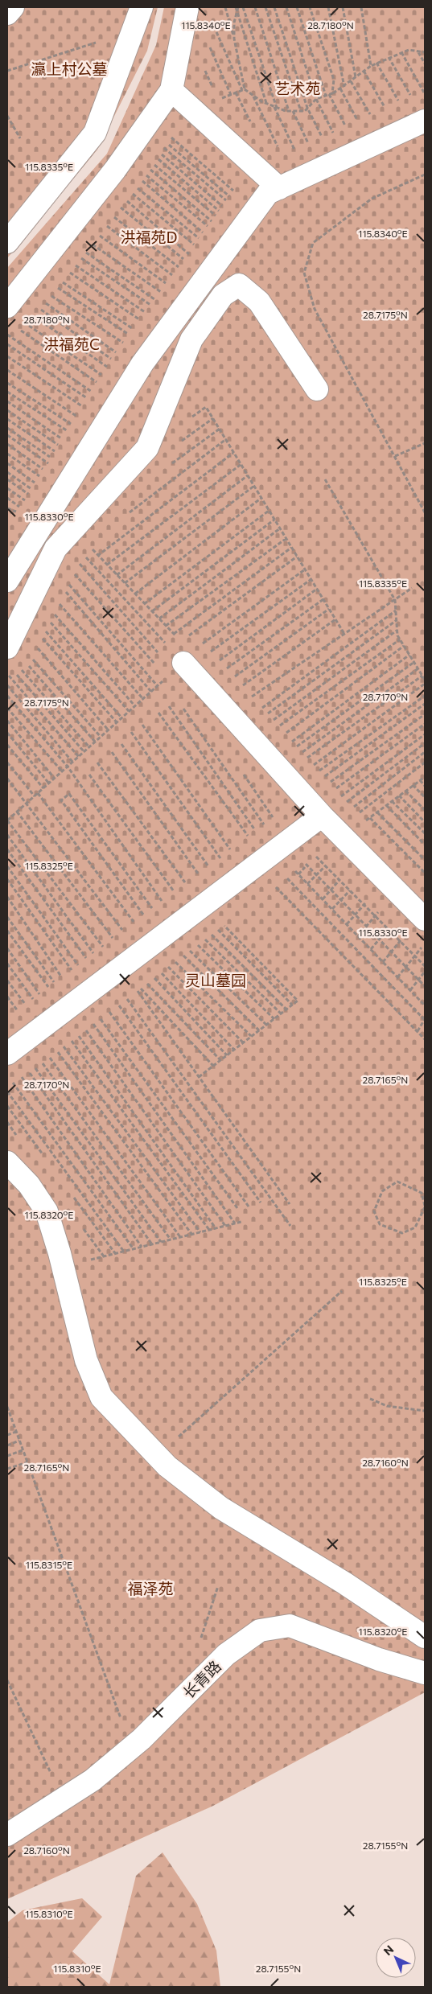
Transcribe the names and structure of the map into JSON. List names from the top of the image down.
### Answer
{
  "streets": {
    "street": ["长青路"]
  },
  "parks": [
    "瀛上村公墓",
    "艺术苑",
    "洪福苑D",
    "洪福苑C",
    "灵山墓园",
    "福泽苑"
  ],
  "north": "top left",
  "coordinates": [
    "28.7180°N",
    "115.8340°E",
    "115.8335°E",
    "28.7175°N",
    "115.8330°E",
    "28.7170°N",
    "115.8325°E",
    "28.7165°N",
    "115.8320°E",
    "28.7160°N",
    "115.8315°E",
    "28.7155°N",
    "115.8310°E"
  ]
}
